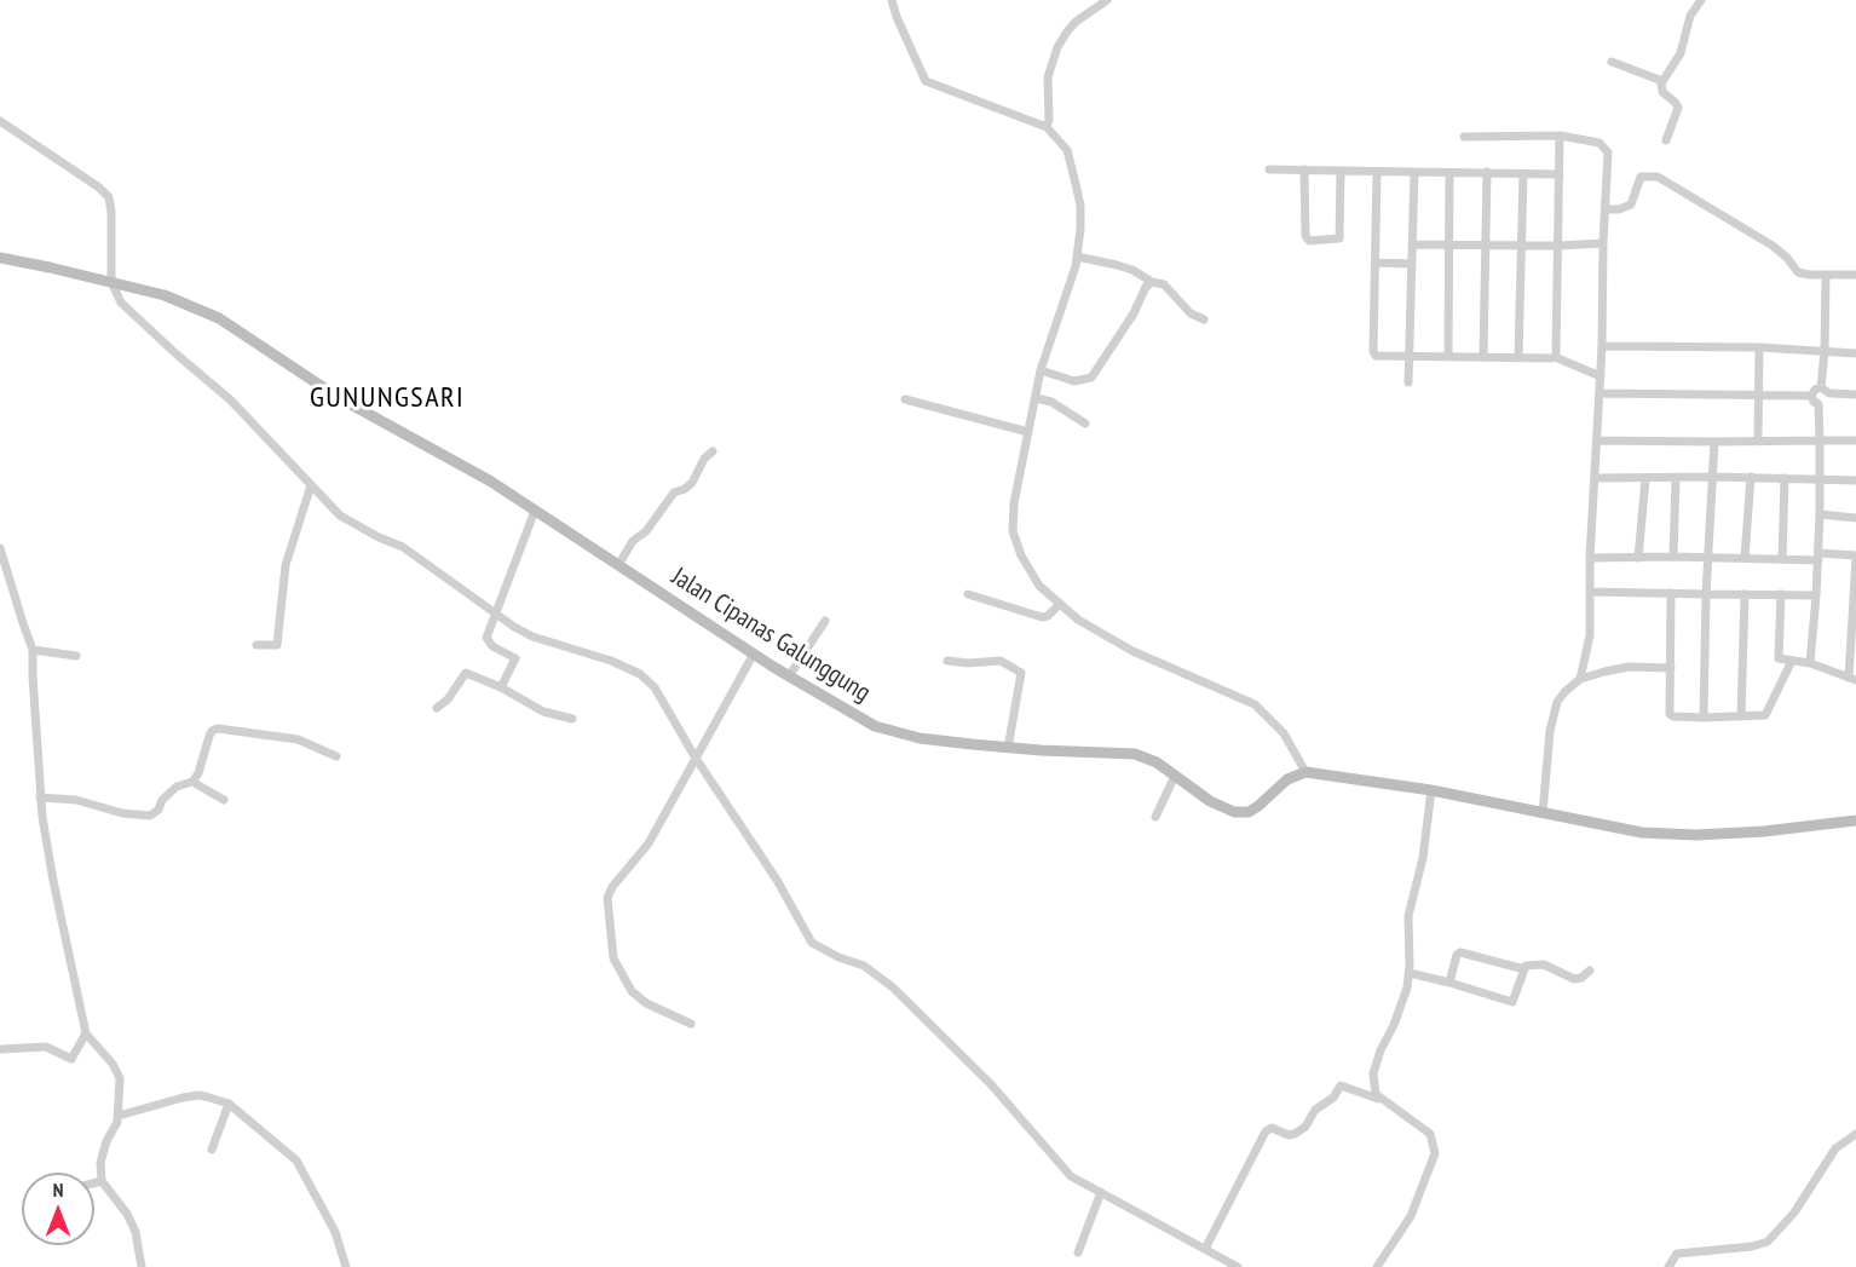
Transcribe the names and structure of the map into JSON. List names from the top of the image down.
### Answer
{
  "streets": {
    "street": ["Jalan Cipanas Galunggung"]
  },
  "districts": ["GUNUNGSARI"],
  "north": "top"
}
